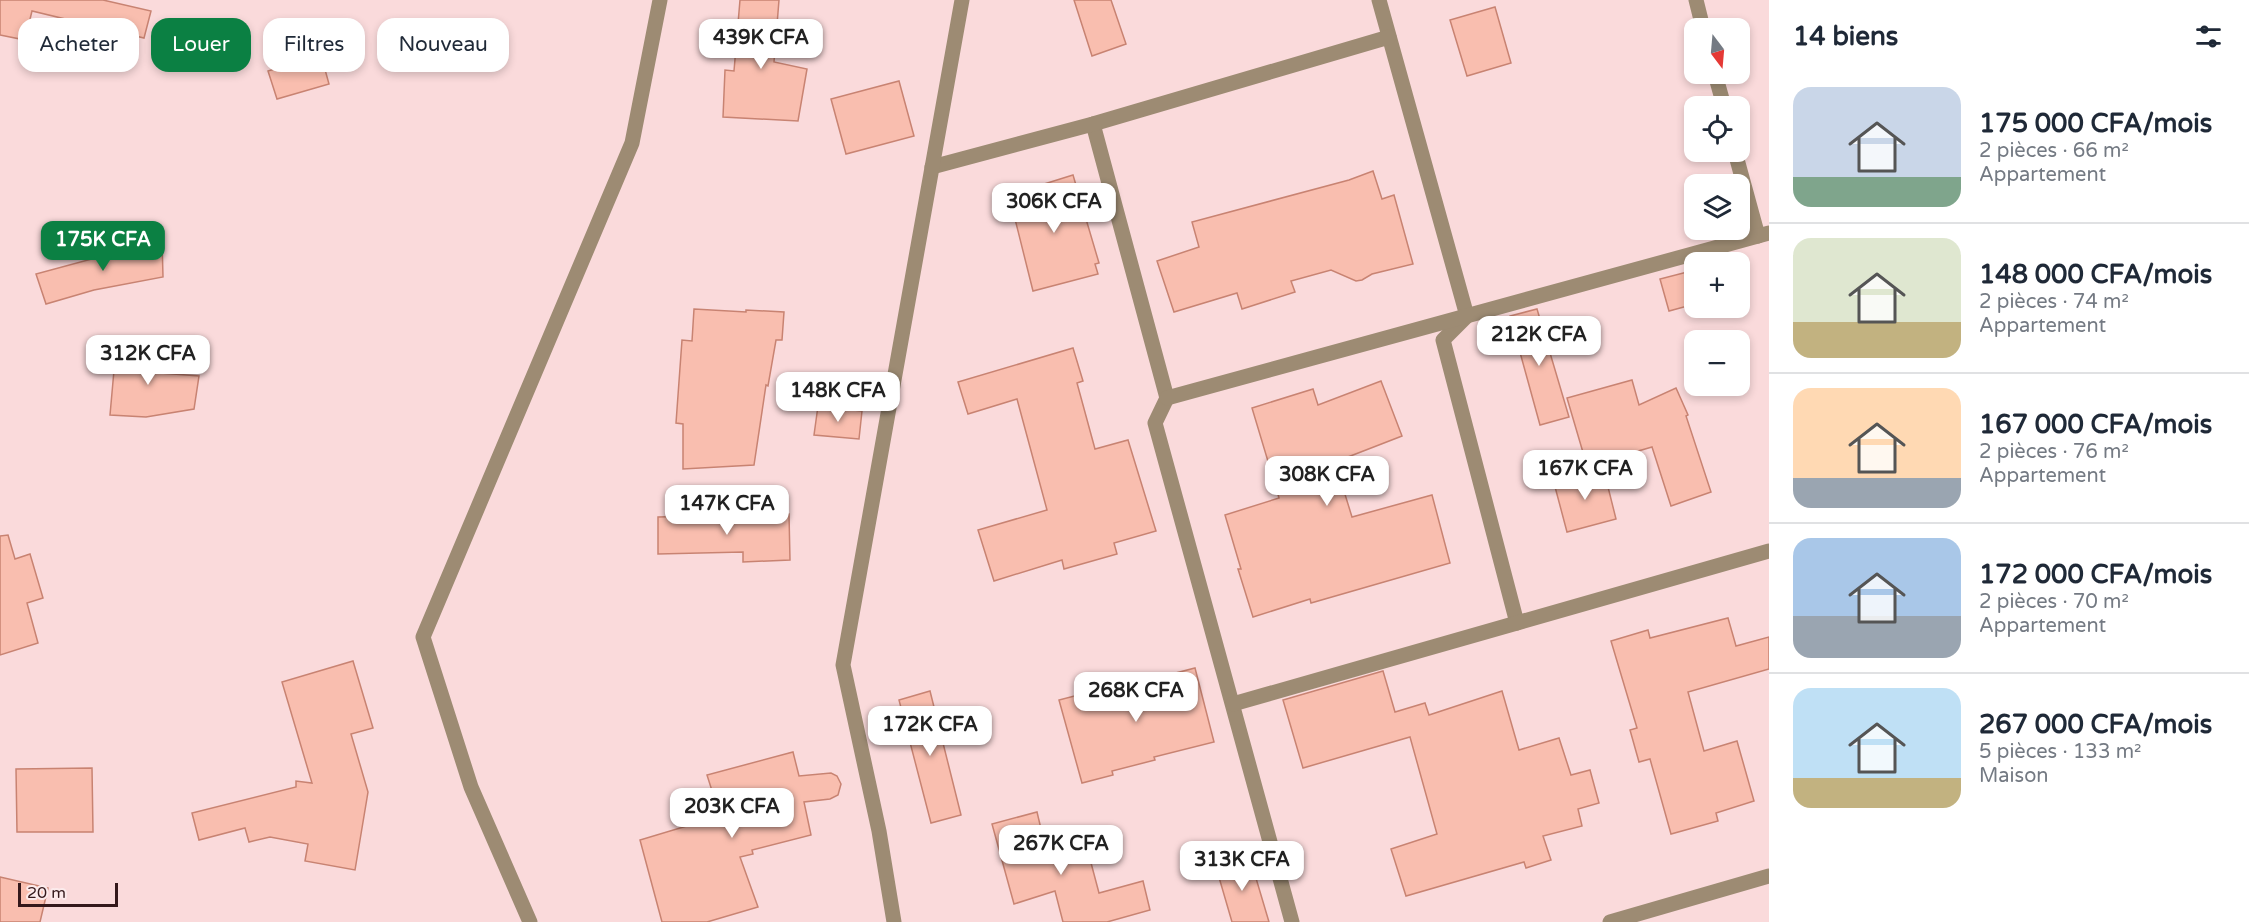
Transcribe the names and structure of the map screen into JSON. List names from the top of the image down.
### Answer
{
  "scale_bar": "20 m",
  "north": "bottom",
  "page": {
    "heading": "14 biens",
    "map_buttons": ["+", "−"],
    "chip": [
      "Acheter",
      "Louer",
      "Filtres",
      "Nouveau"
    ],
    "price": [
      "439K CFA",
      "306K CFA",
      "175K CFA",
      "212K CFA",
      "312K CFA",
      "148K CFA",
      "167K CFA",
      "308K CFA",
      "147K CFA",
      "268K CFA",
      "172K CFA",
      "203K CFA",
      "267K CFA",
      "313K CFA"
    ],
    "list": [
      {
        "name": "175 000 CFA/mois",
        "note": "2 pièces · 66 m² · Appartement"
      },
      {
        "name": "148 000 CFA/mois",
        "note": "2 pièces · 74 m² · Appartement"
      },
      {
        "name": "167 000 CFA/mois",
        "note": "2 pièces · 76 m² · Appartement"
      },
      {
        "name": "172 000 CFA/mois",
        "note": "2 pièces · 70 m² · Appartement"
      },
      {
        "name": "267 000 CFA/mois",
        "note": "5 pièces · 133 m² · Maison"
      }
    ],
    "scale": "20 m"
  }
}
